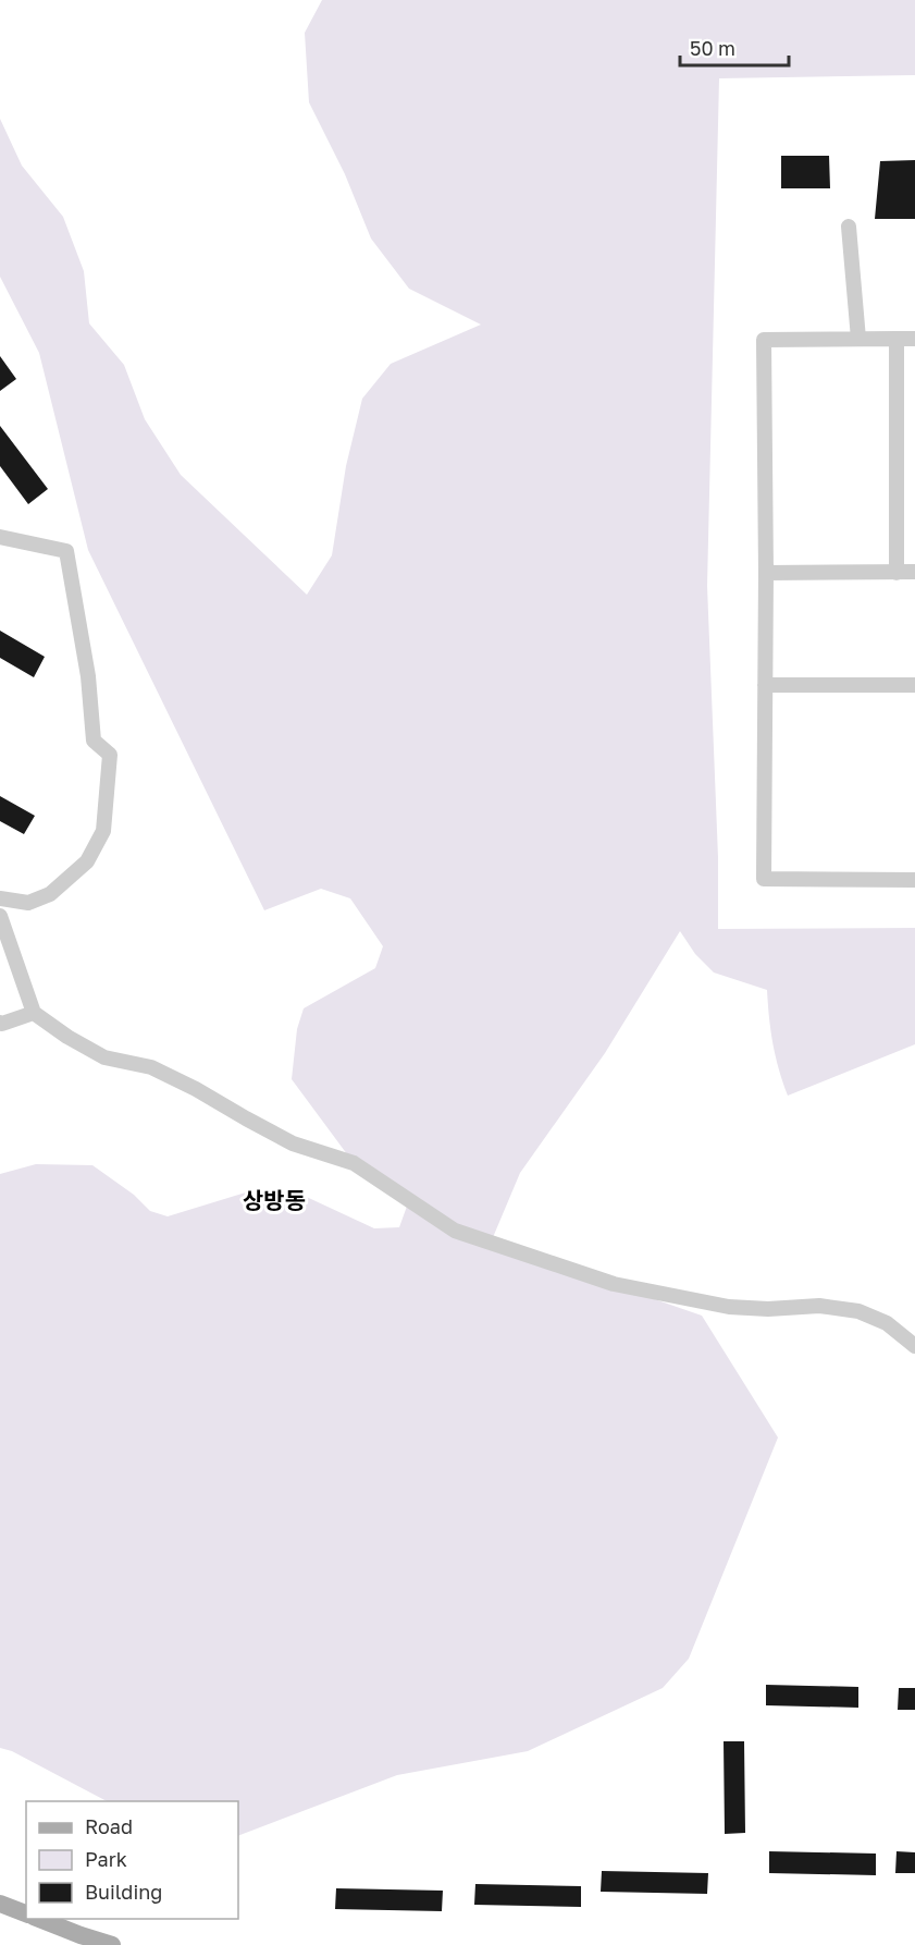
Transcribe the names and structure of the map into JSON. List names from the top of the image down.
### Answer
{
  "districts": ["상방동"],
  "legend": ["Road", "Park", "Building"],
  "scale_bar": "50 m"
}
